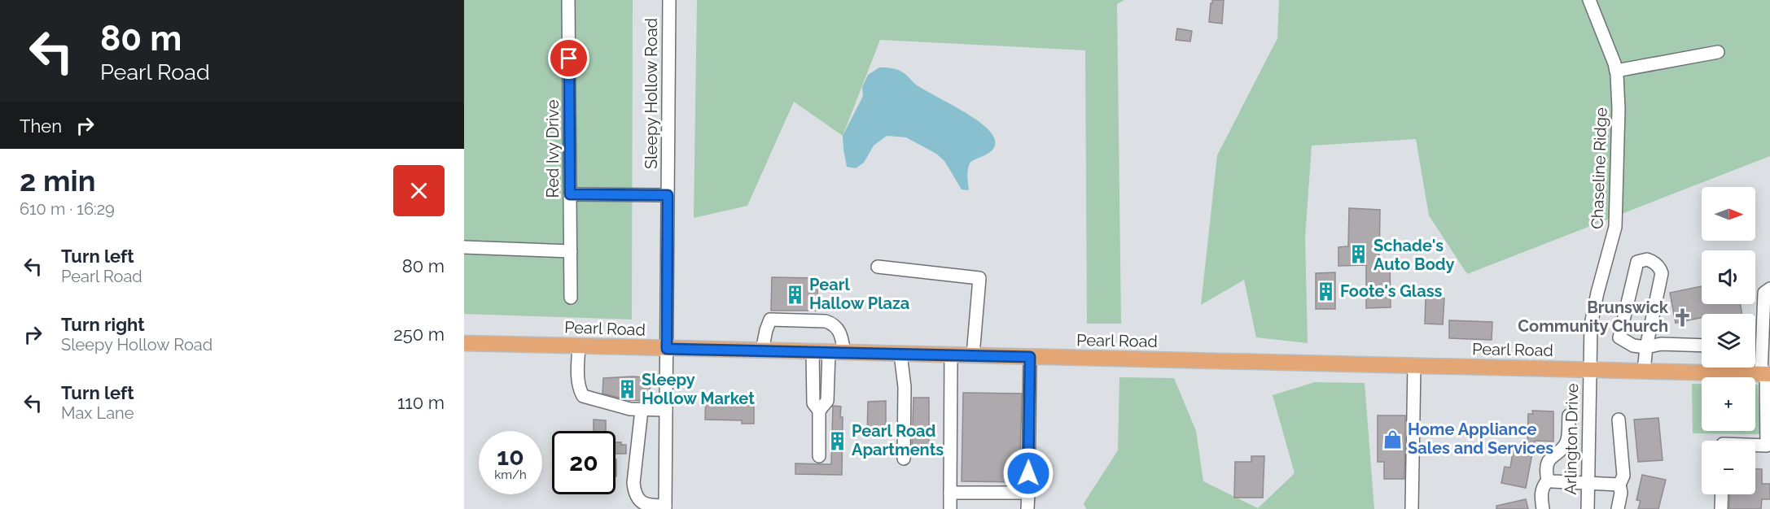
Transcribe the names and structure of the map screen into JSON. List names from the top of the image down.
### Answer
{
  "streets": {
    "main road": ["Pearl Road"],
    "street": [
      "Sleepy Hollow Road",
      "Red Ivy Drive",
      "Chaseline Ridge",
      "Arlington Drive"
    ]
  },
  "crossings": [
    ["Sleepy Hollow Road", "Pearl Road"],
    ["Chaseline Ridge", "Pearl Road"],
    ["Chaseline Ridge", "Arlington Drive"],
    ["Pearl Road", "Arlington Drive"]
  ],
  "places": {
    "building": [
      "Schade's Auto Body",
      "Foote's Glass",
      "Pearl Hallow Plaza",
      "Sleepy Hollow Market",
      "Pearl Road Apartments"
    ],
    "church": ["Brunswick Community Church"],
    "shop": ["Home Appliance Sales and Services"]
  },
  "north": "right",
  "page": {
    "turn": ["80 m", "Pearl Road"],
    "then": "Then",
    "heading": ["2 min", "610 m · 16:29"],
    "map_buttons": ["+", "−"],
    "list": [
      {
        "name": "Turn left",
        "note": "Pearl Road",
        "value": "80 m"
      },
      {
        "name": "Turn right",
        "note": "Sleepy Hollow Road",
        "value": "250 m"
      },
      {
        "name": "Turn left",
        "note": "Max Lane",
        "value": "110 m"
      }
    ],
    "speed": "10 km/h",
    "limit": "20"
  }
}
